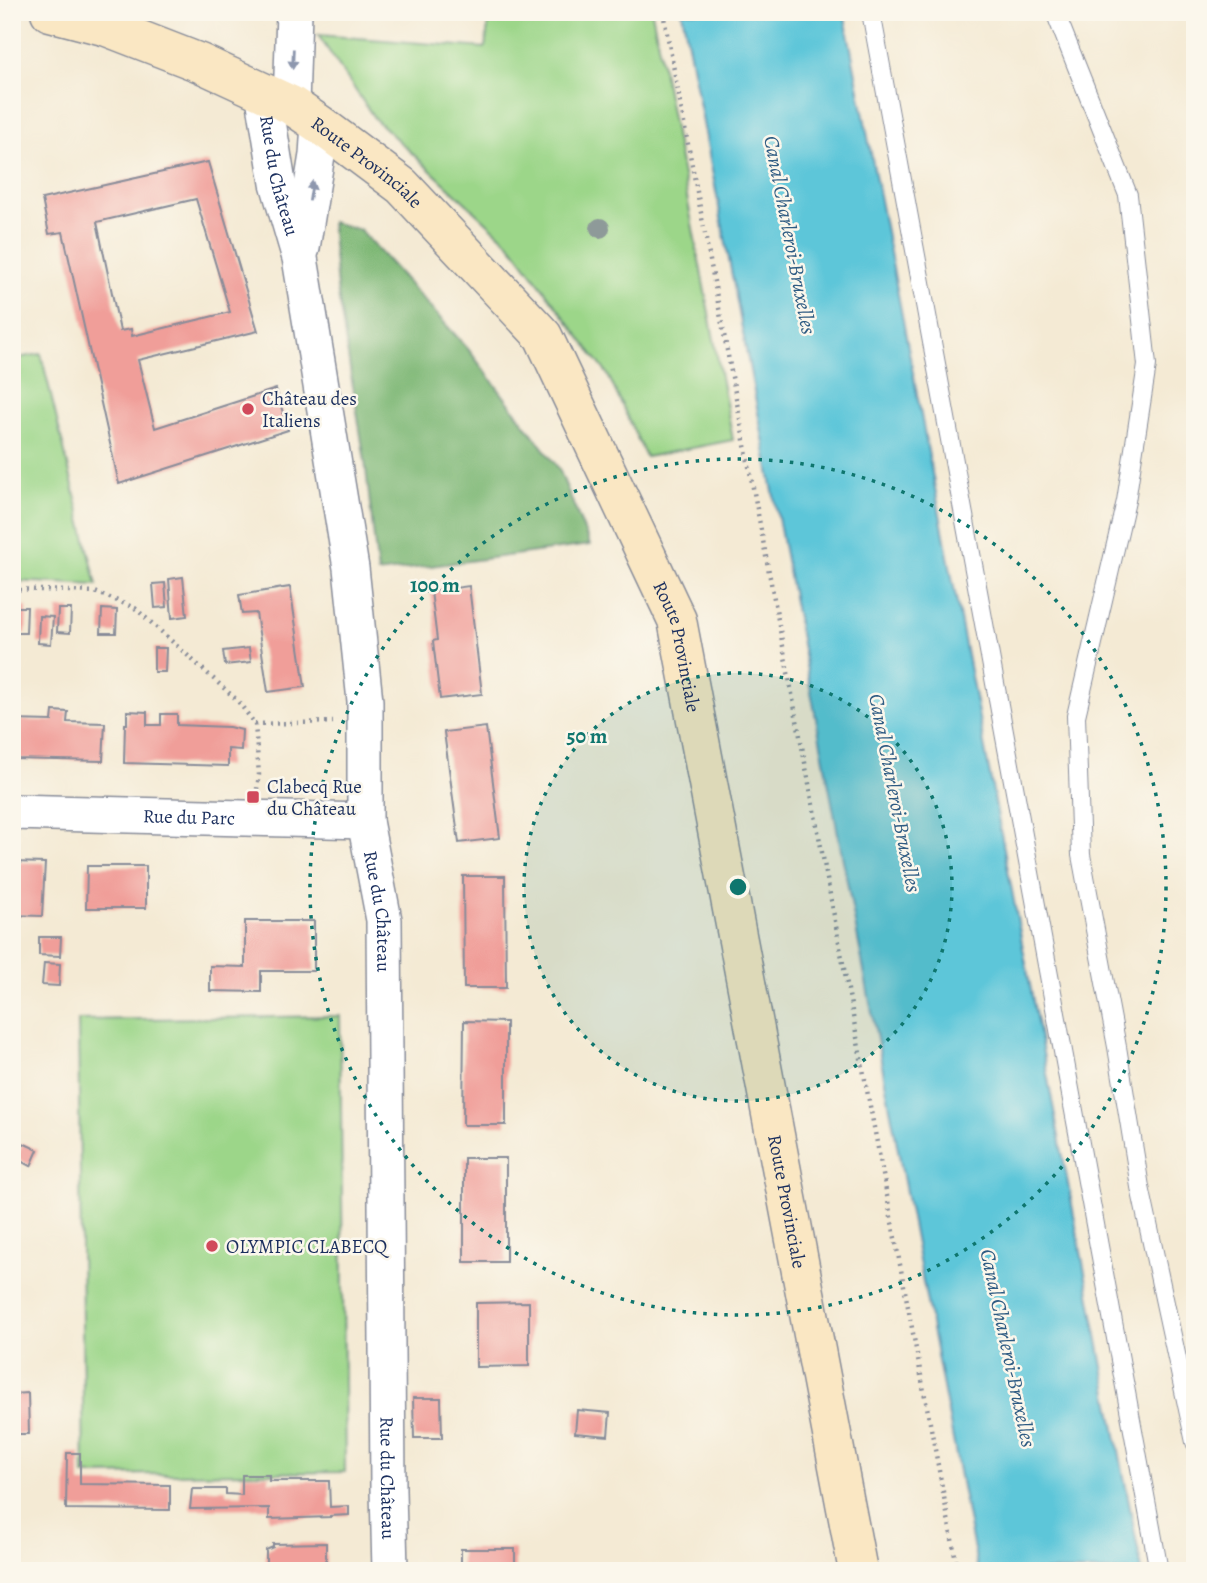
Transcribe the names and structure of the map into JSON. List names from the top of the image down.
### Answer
{
  "streets": {
    "main road": ["Route Provinciale"],
    "street": ["Rue du Château", "Rue du Parc"]
  },
  "crossings": [
    ["Route Provinciale", "Rue du Château"],
    ["Rue du Château", "Rue du Parc"]
  ],
  "water": ["Canal Charleroi-Bruxelles"],
  "places": {
    "other": ["Château des Italiens", "OLYMPIC CLABECQ"],
    "transit": ["Clabecq Rue du Château"]
  },
  "rings": ["100 m", "50 m"]
}
